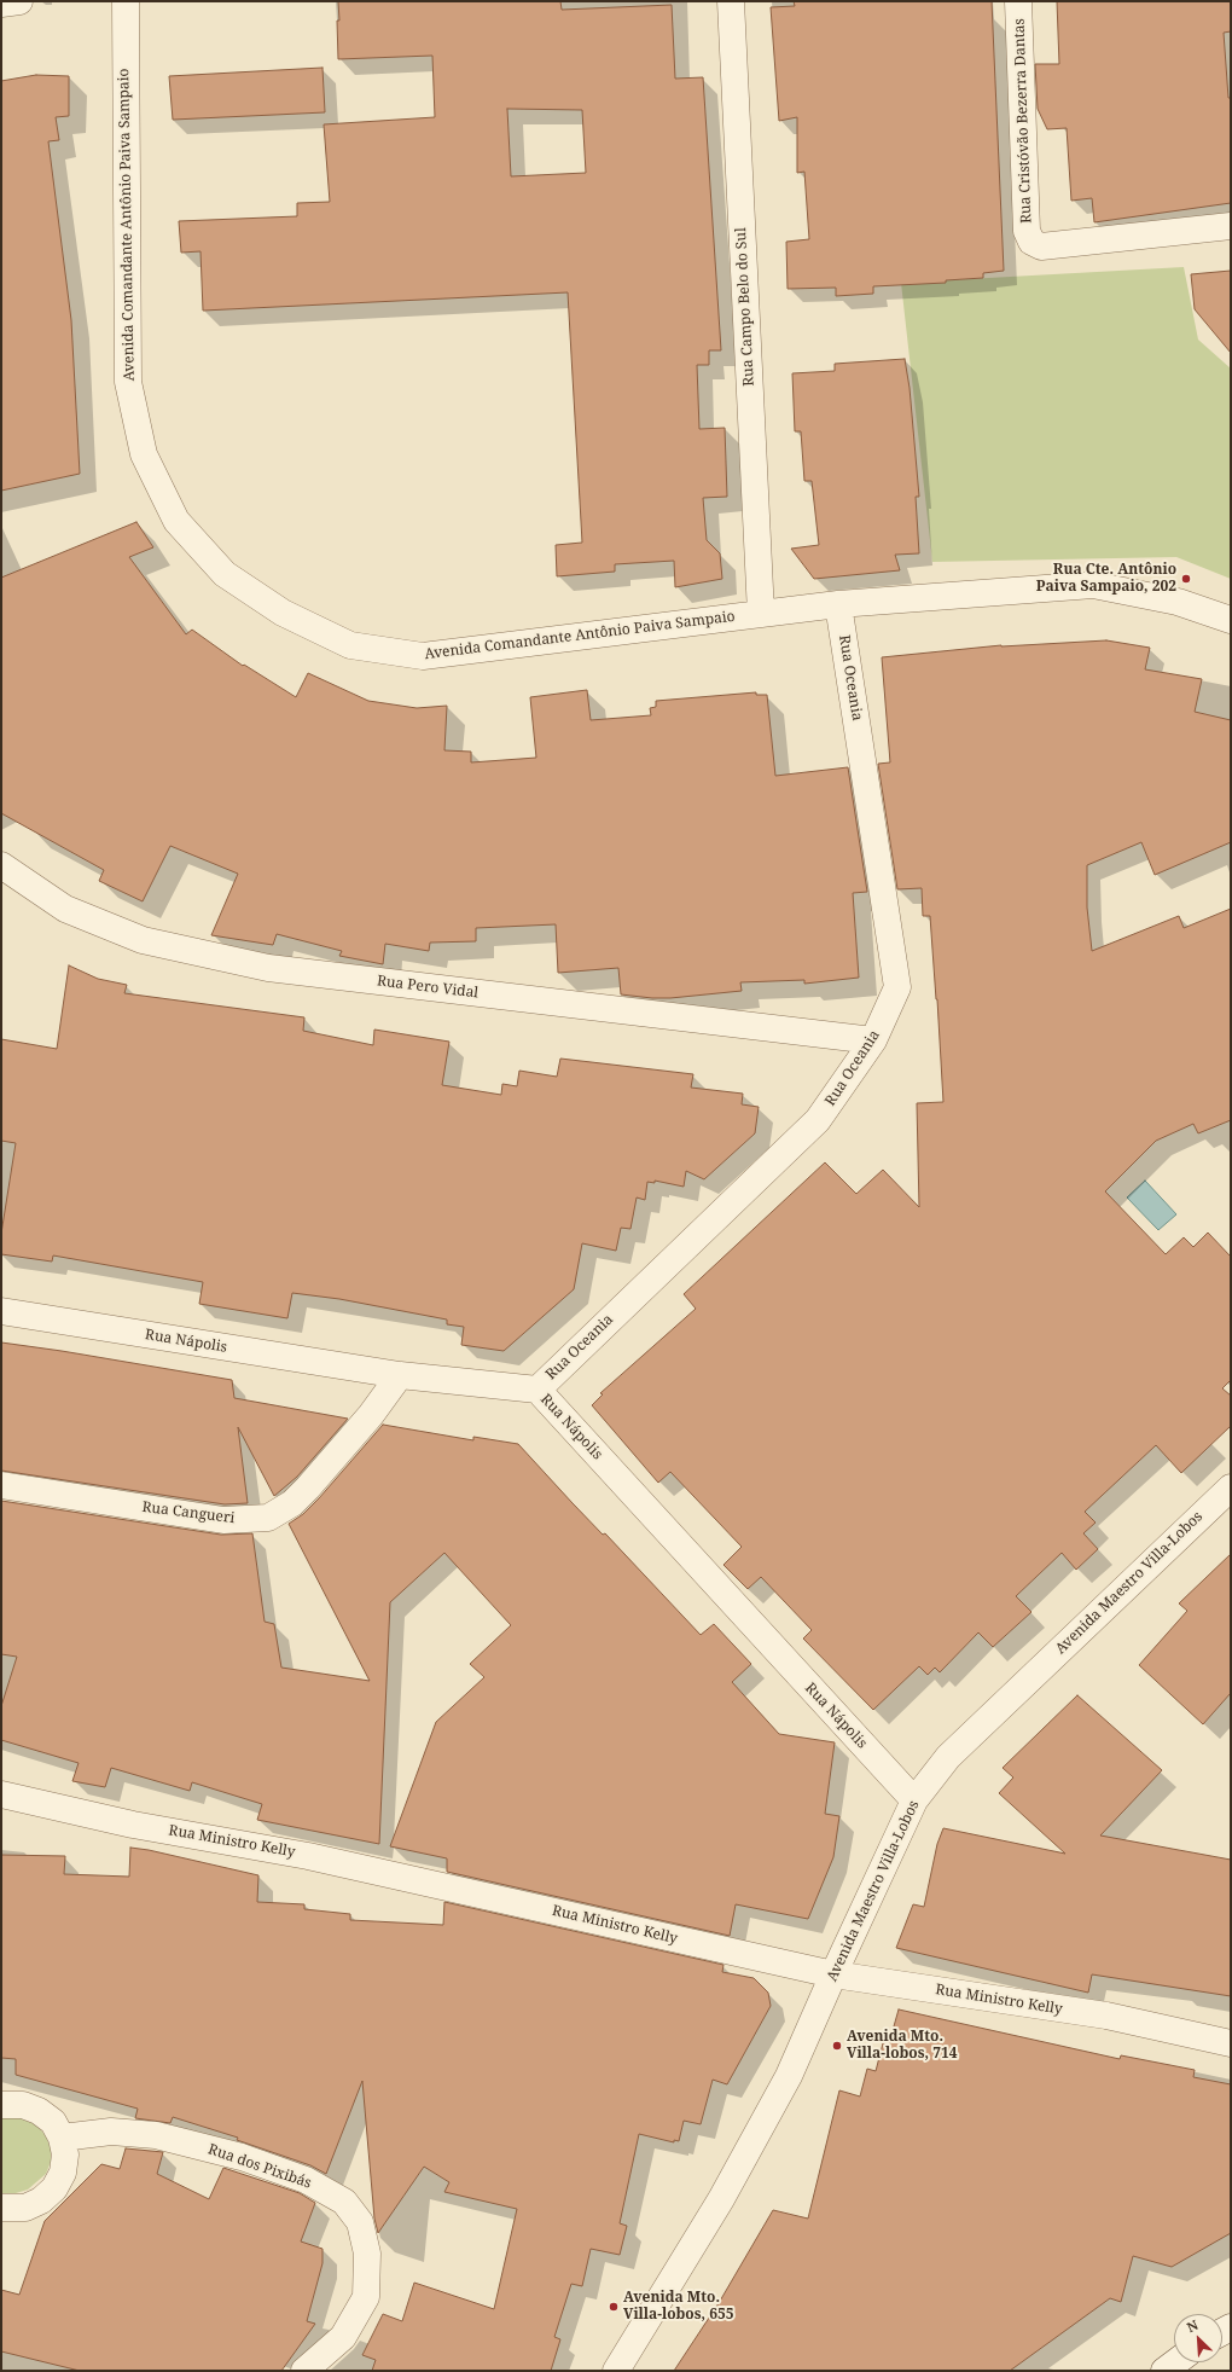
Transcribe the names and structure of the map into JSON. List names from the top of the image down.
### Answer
{
  "streets": {
    "street": [
      "Rua Cristóvão Bezerra Dantas",
      "Avenida Comandante Antônio Paiva Sampaio",
      "Rua Campo Belo do Sul",
      "Rua Oceania",
      "Rua Pero Vidal",
      "Rua Nápolis",
      "Rua Cangueri",
      "Avenida Maestro Villa-Lobos",
      "Rua Ministro Kelly",
      "Rua dos Pixibás"
    ]
  },
  "crossings": [
    ["Avenida Comandante Antônio Paiva Sampaio", "Rua Campo Belo do Sul"],
    ["Avenida Comandante Antônio Paiva Sampaio", "Rua Oceania"],
    ["Rua Oceania", "Rua Pero Vidal"],
    ["Rua Oceania", "Rua Nápolis"],
    ["Rua Nápolis", "Rua Cangueri"],
    ["Rua Nápolis", "Avenida Maestro Villa-Lobos"],
    ["Avenida Maestro Villa-Lobos", "Rua Ministro Kelly"]
  ],
  "places": ["Rua Cte. Antônio Paiva Sampaio, 202", "Avenida Mto. Villa-lobos, 714", "Avenida Mto. Villa-lobos, 655"],
  "north": "top left"
}
